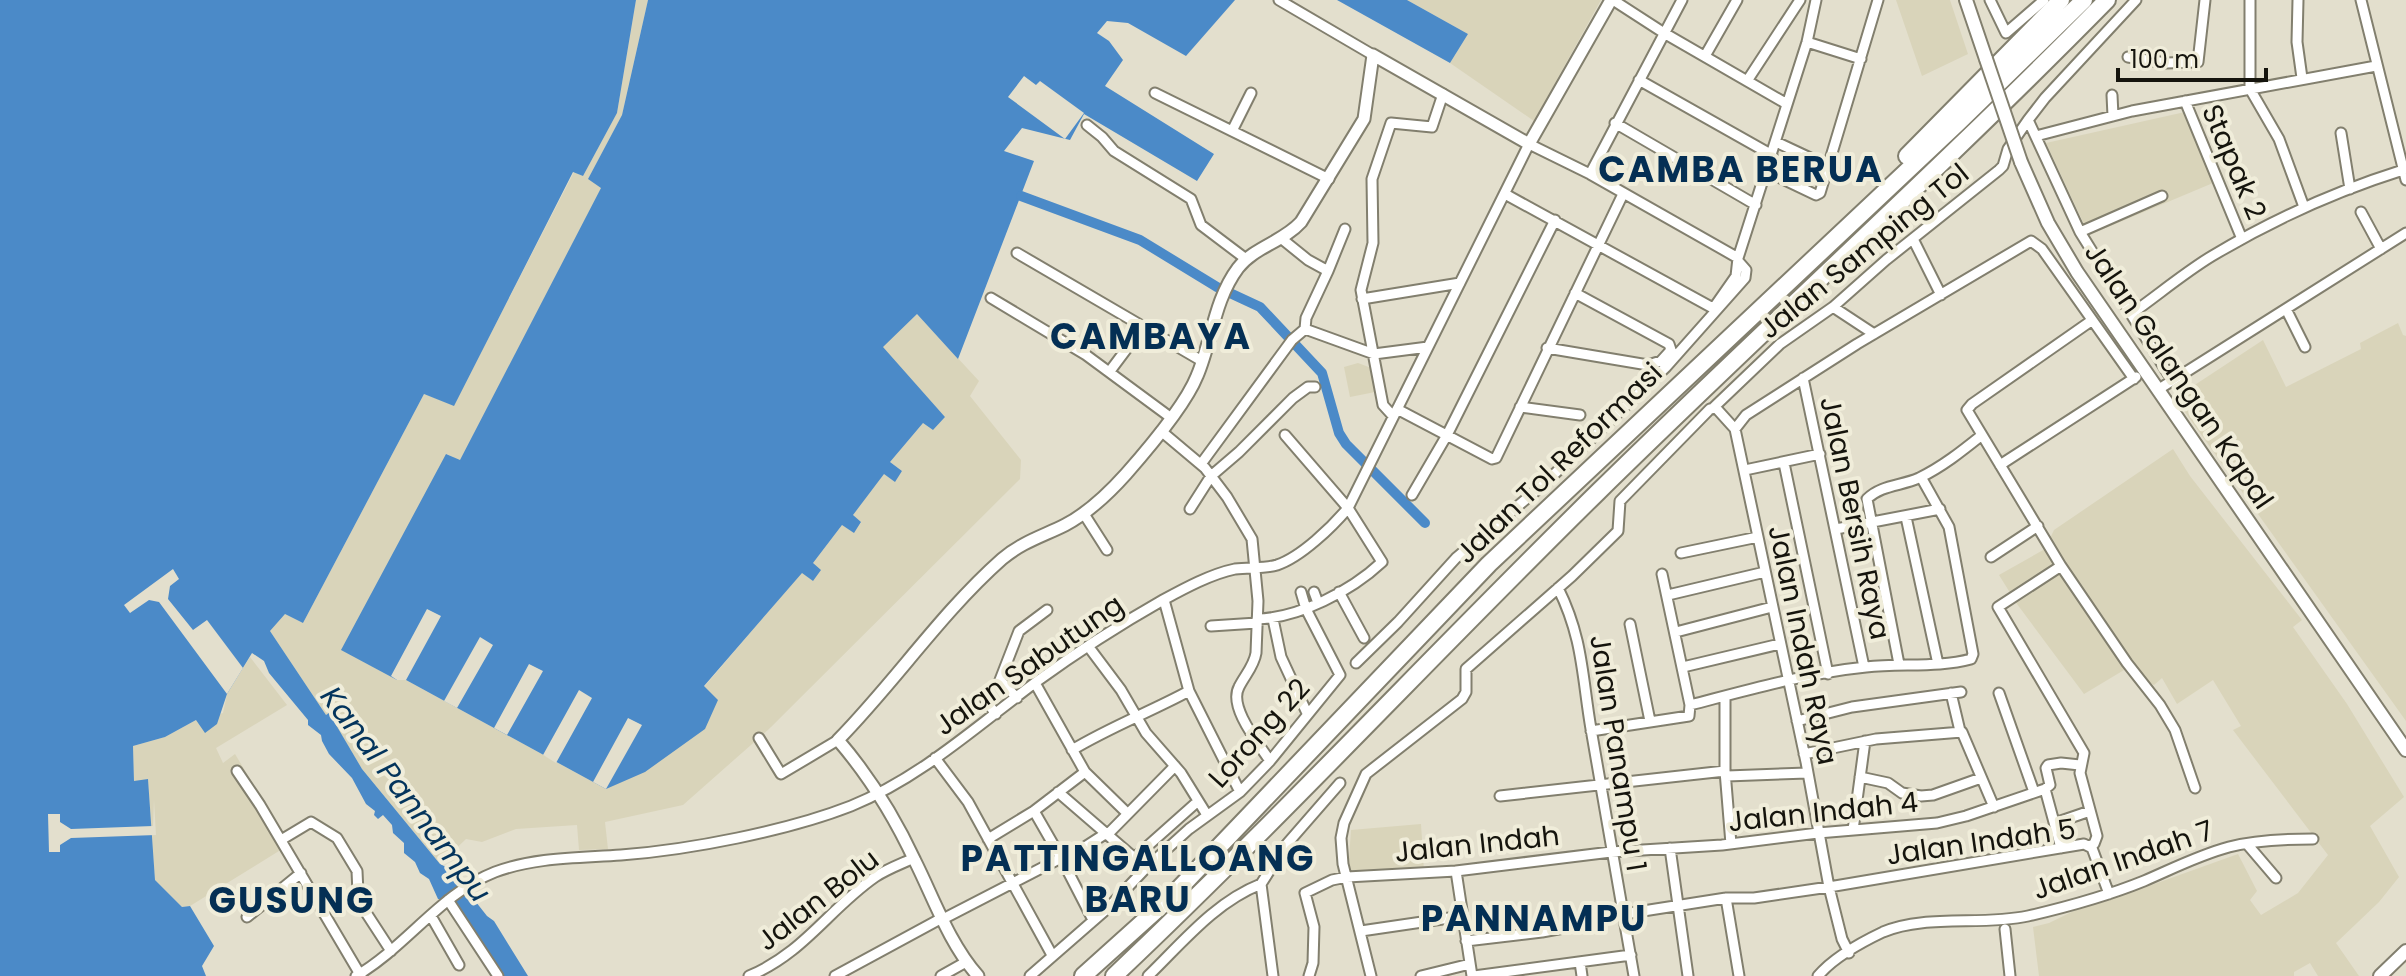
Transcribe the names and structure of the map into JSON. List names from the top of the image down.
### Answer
{
  "streets": {
    "highway": ["Jalan Tol Reformasi"],
    "main road": ["Jalan Galangan Kapal"],
    "street": [
      "Stapak 2",
      "Jalan Samping Tol",
      "Jalan Bersih Raya",
      "Jalan Indah Raya",
      "Jalan Sabutung",
      "Lorong 22",
      "Jalan Panampu 1",
      "Jalan Indah 4",
      "Jalan Indah 5",
      "Jalan Indah",
      "Jalan Indah 7",
      "Jalan Bolu"
    ]
  },
  "crossings": [
    ["Jalan Samping Tol", "Jalan Panampu 1"],
    ["Jalan Samping Tol", "Jalan Indah"],
    ["Jalan Indah Raya", "Jalan Indah 4"],
    ["Jalan Indah Raya", "Jalan Indah 5"],
    ["Jalan Indah Raya", "Jalan Indah 7"],
    ["Jalan Panampu 1", "Jalan Indah 4"],
    ["Jalan Panampu 1", "Jalan Indah 5"],
    ["Jalan Panampu 1", "Jalan Indah"],
    ["Jalan Indah 4", "Jalan Indah"],
    ["Jalan Indah 5", "Jalan Indah 7"]
  ],
  "districts": [
    "CAMBA BERUA",
    "CAMBAYA",
    "PATTINGALLOANG BARU",
    "GUSUNG",
    "PANNAMPU"
  ],
  "water": ["Kanal Pannampu"],
  "scale_bar": "100 m"
}
